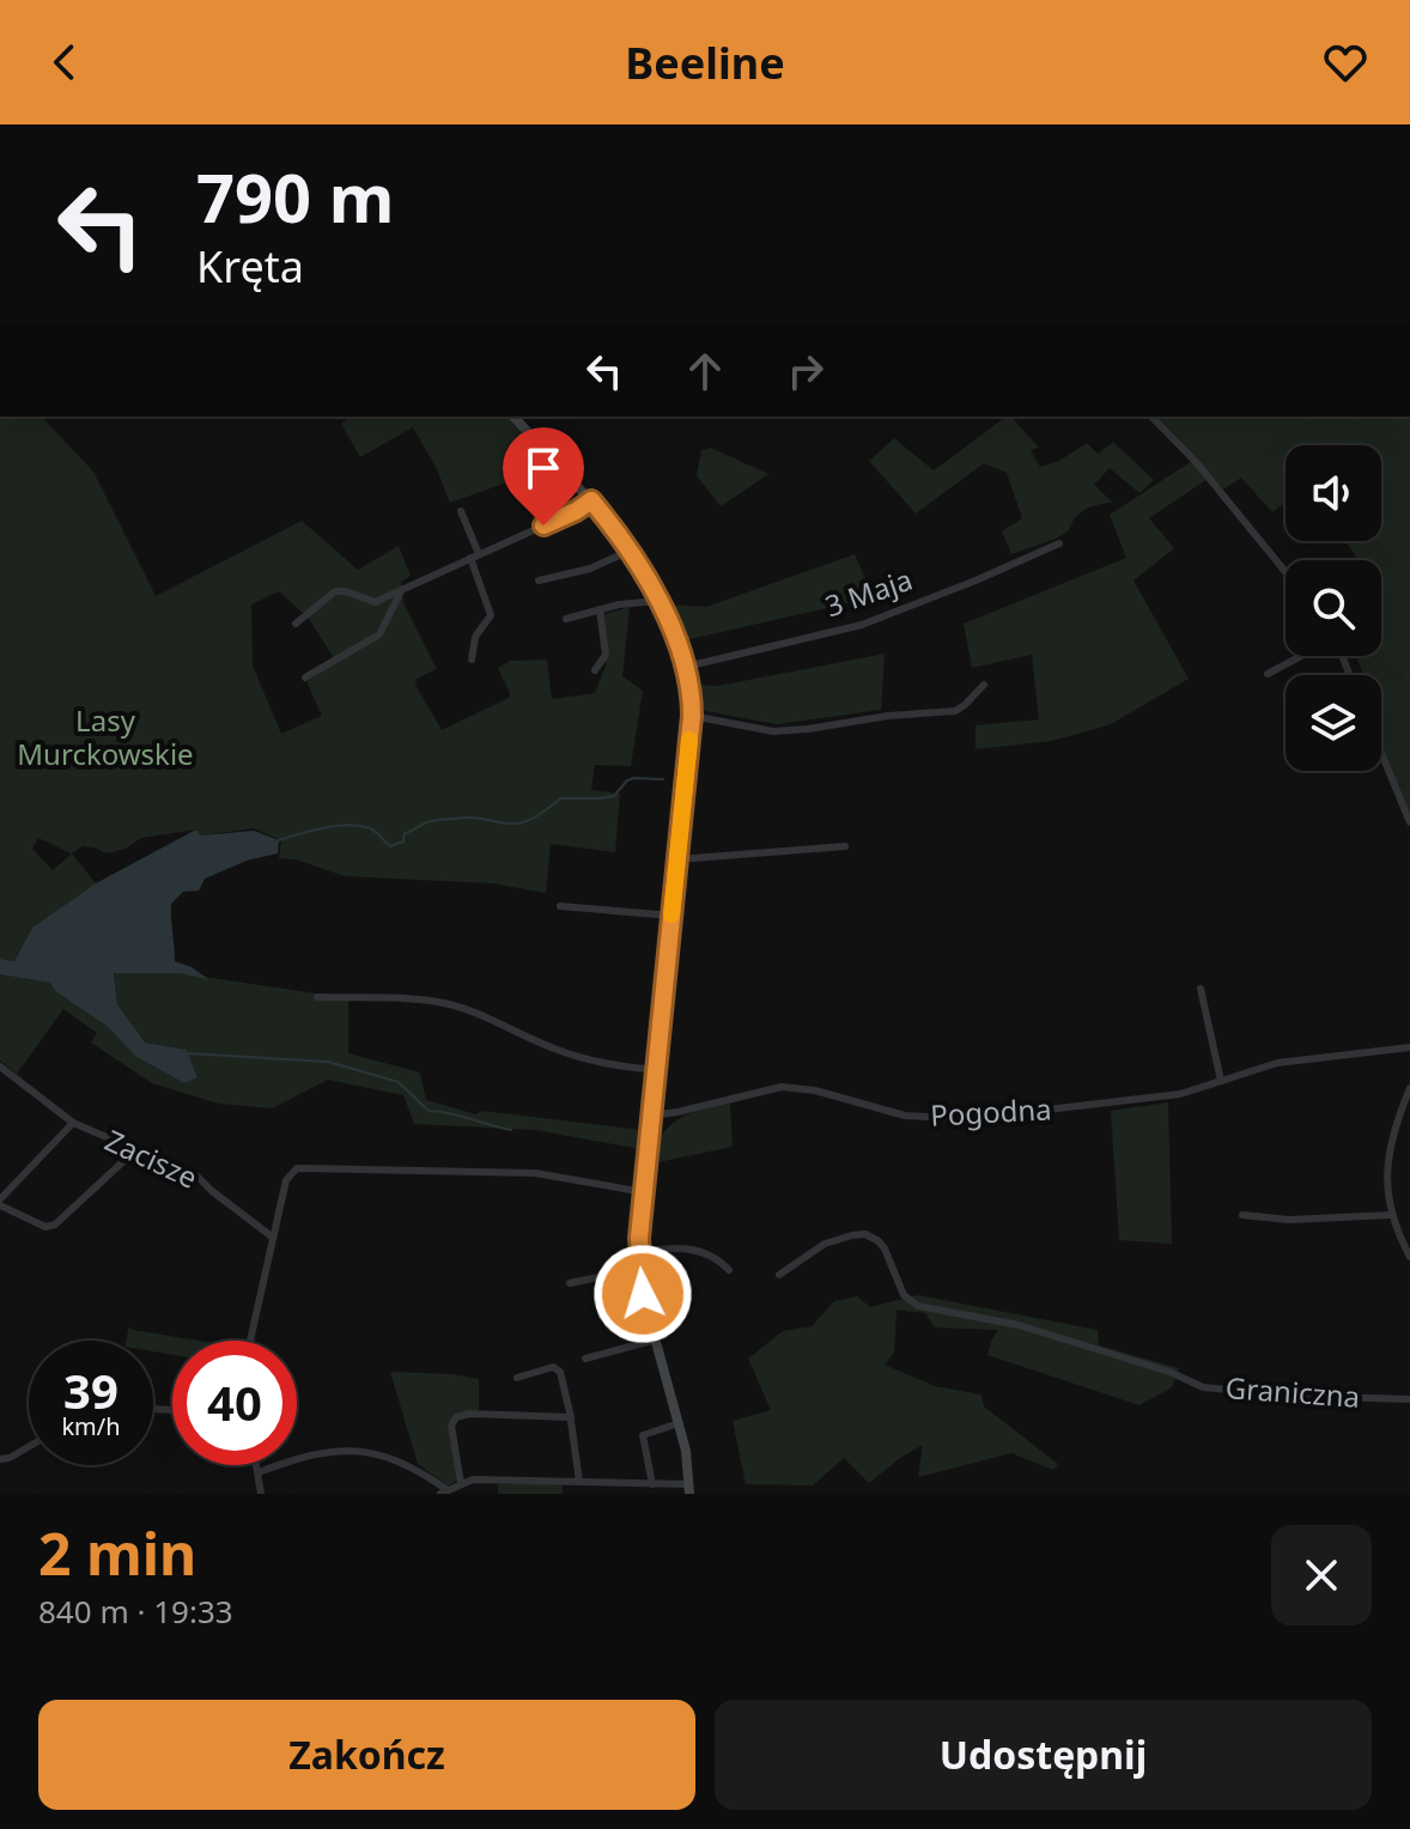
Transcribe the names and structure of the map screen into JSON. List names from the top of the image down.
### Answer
{
  "streets": {
    "street": [
      "3 Maja",
      "Pogodna",
      "Zacisze",
      "Graniczna"
    ]
  },
  "parks": ["Lasy Murckowskie"],
  "page": {
    "header": "Beeline",
    "turn": ["790 m", "Kręta"],
    "speed": "39 km/h",
    "limit": "40",
    "heading": ["2 min", "840 m · 19:33"],
    "buttons": ["Zakończ", "Udostępnij"]
  }
}
